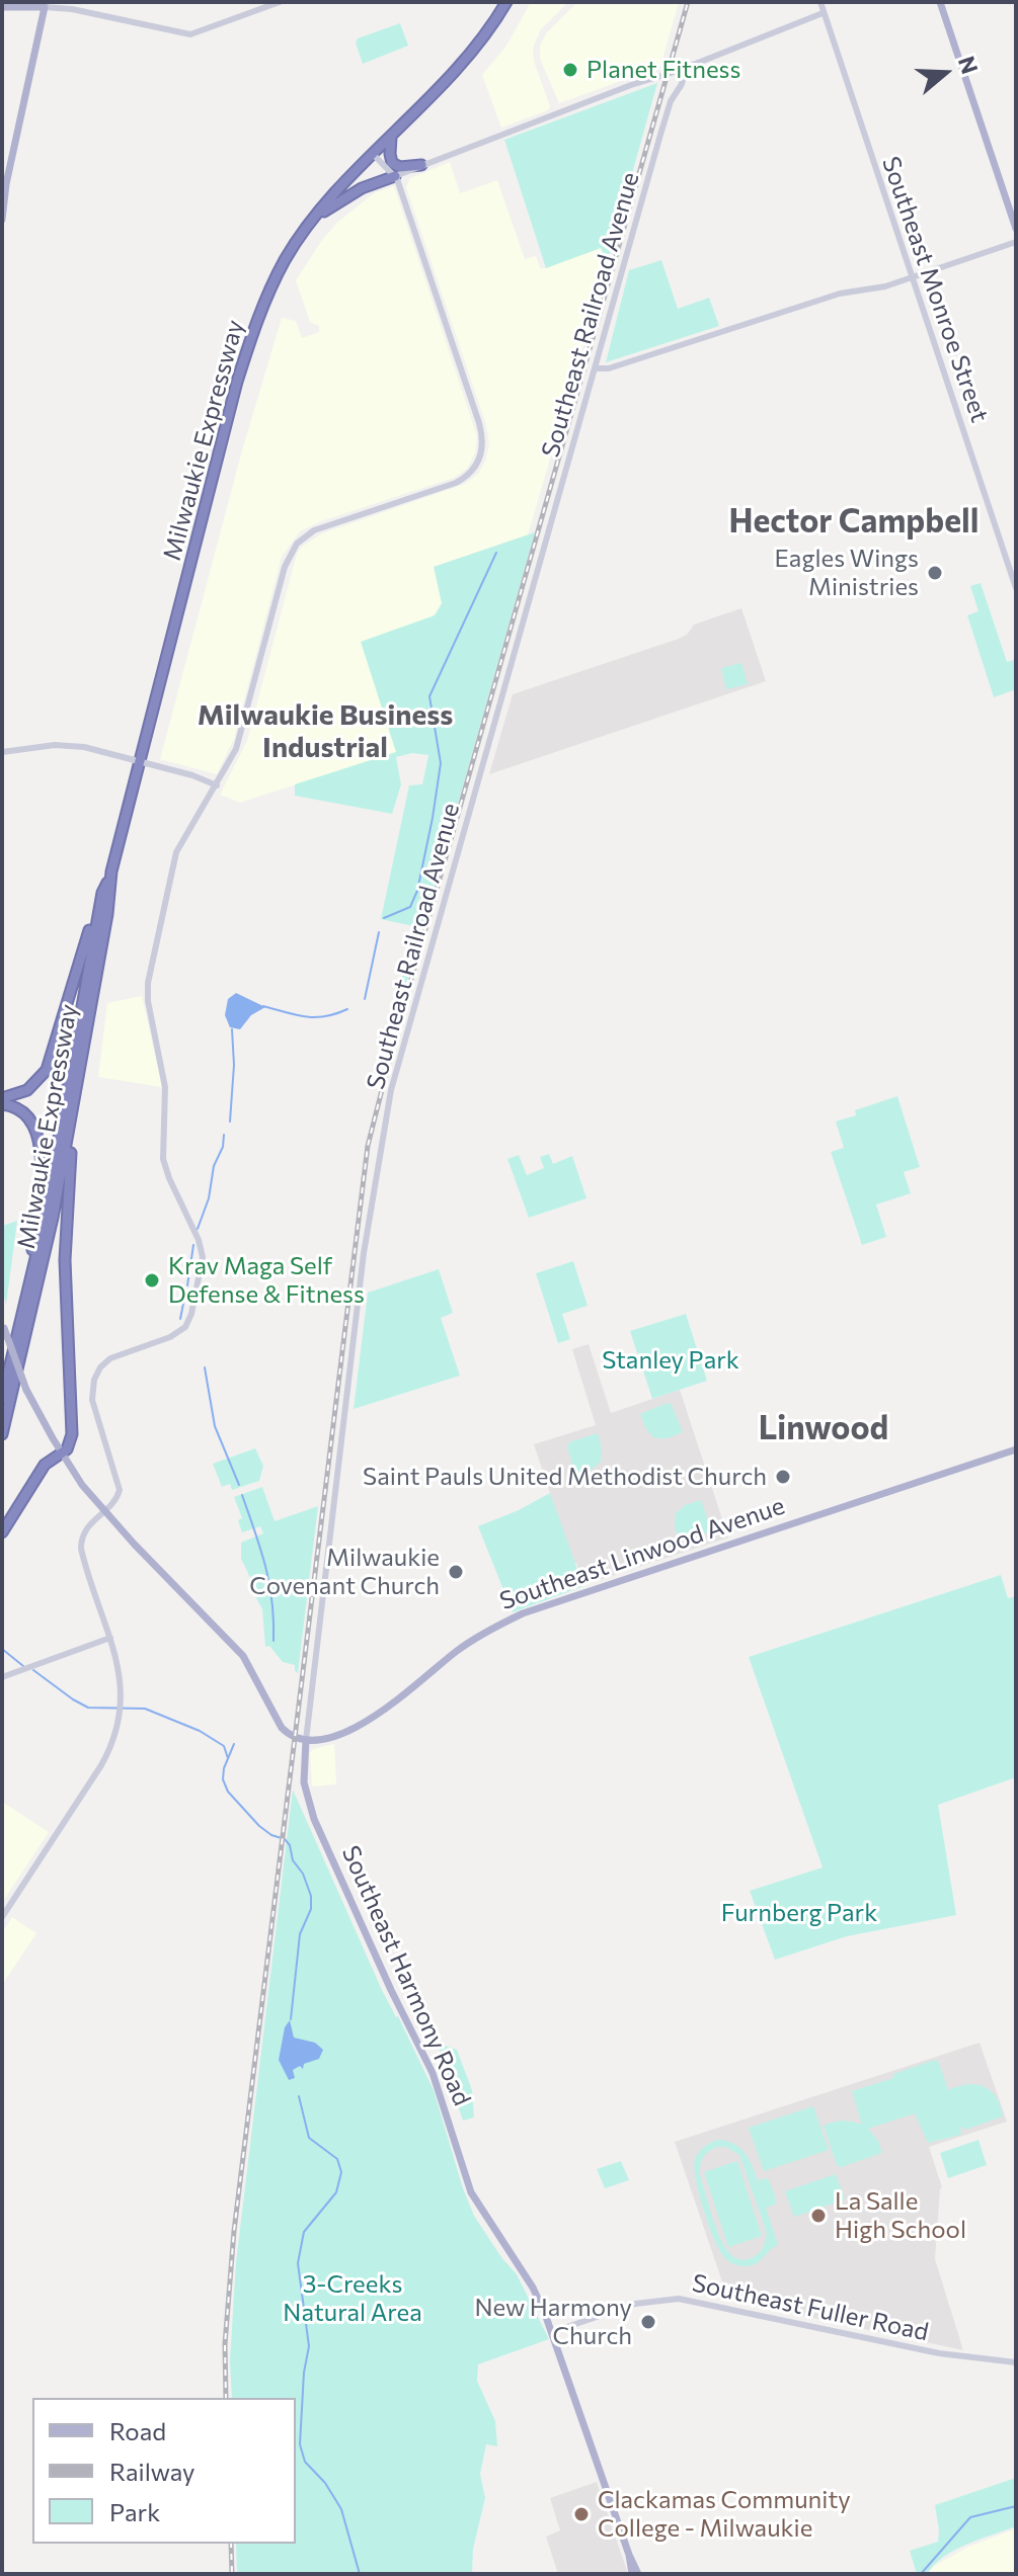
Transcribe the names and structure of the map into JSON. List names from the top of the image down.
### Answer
{
  "streets": {
    "highway": ["Milwaukie Expressway"],
    "main road": ["Southeast Linwood Avenue", "Southeast Harmony Road"],
    "street": ["Southeast Monroe Street", "Southeast Railroad Avenue", "Southeast Fuller Road"]
  },
  "crossings": [
    ["Southeast Railroad Avenue", "Southeast Linwood Avenue"],
    ["Southeast Railroad Avenue", "Southeast Harmony Road"],
    ["Southeast Linwood Avenue", "Southeast Harmony Road"],
    ["Southeast Harmony Road", "Southeast Fuller Road"]
  ],
  "districts": ["Hector Campbell", "Milwaukie Business Industrial", "Linwood"],
  "parks": ["Stanley Park", "Furnberg Park", "3-Creeks Natural Area"],
  "places": [
    "Planet Fitness",
    "Eagles Wings Ministries",
    "Krav Maga Self Defense & Fitness",
    "Saint Pauls United Methodist Church",
    "Milwaukie Covenant Church",
    "La Salle High School",
    "New Harmony Church",
    "Clackamas Community College - Milwaukie"
  ],
  "legend": ["Road", "Railway", "Park"],
  "north": "right"
}
